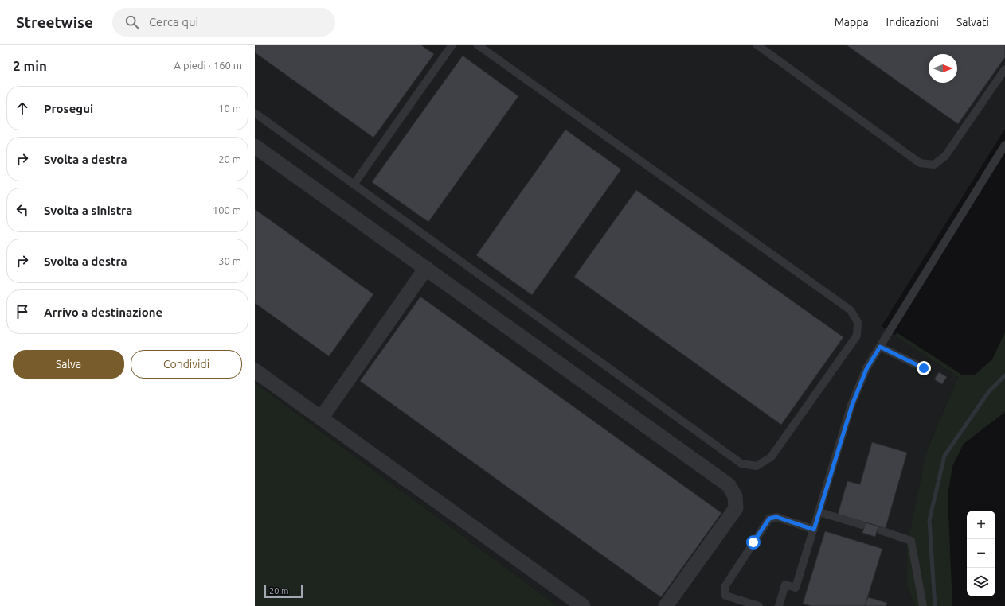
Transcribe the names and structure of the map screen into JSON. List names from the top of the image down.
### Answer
{
  "scale_bar": "20 m",
  "north": "right",
  "page": {
    "header": "Streetwise",
    "search": "Cerca qui",
    "nav": ["Mappa", "Indicazioni", "Salvati"],
    "heading": ["2 min", "A piedi · 160 m"],
    "list": [
      ["Prosegui", "10 m"],
      ["Svolta a destra", "20 m"],
      ["Svolta a sinistra", "100 m"],
      ["Svolta a destra", "30 m"],
      "Arrivo a destinazione"
    ],
    "buttons": ["Salva", "Condividi"],
    "map_buttons": ["+", "−"],
    "scale": "20 m"
  }
}
